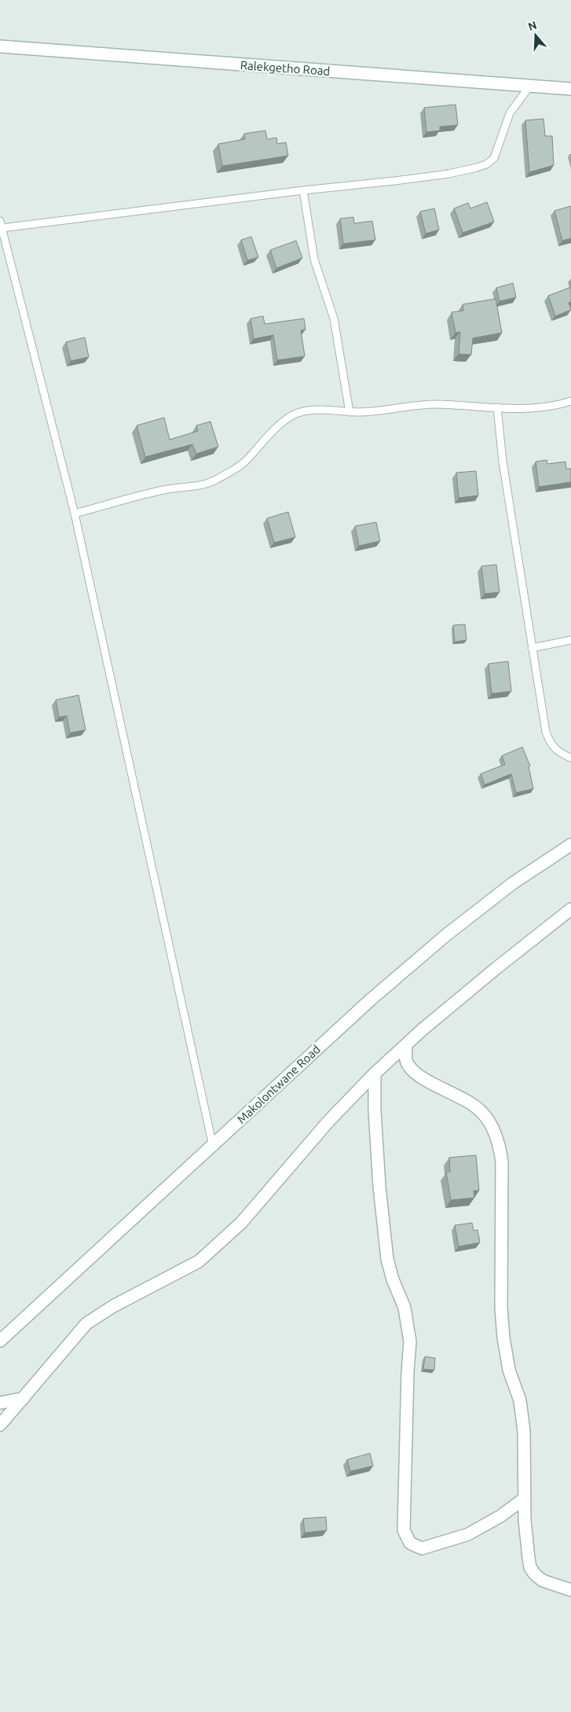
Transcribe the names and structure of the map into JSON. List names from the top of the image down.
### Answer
{
  "streets": {
    "street": ["Ralekgetho Road", "Makolontwane Road"]
  },
  "north": "top"
}
